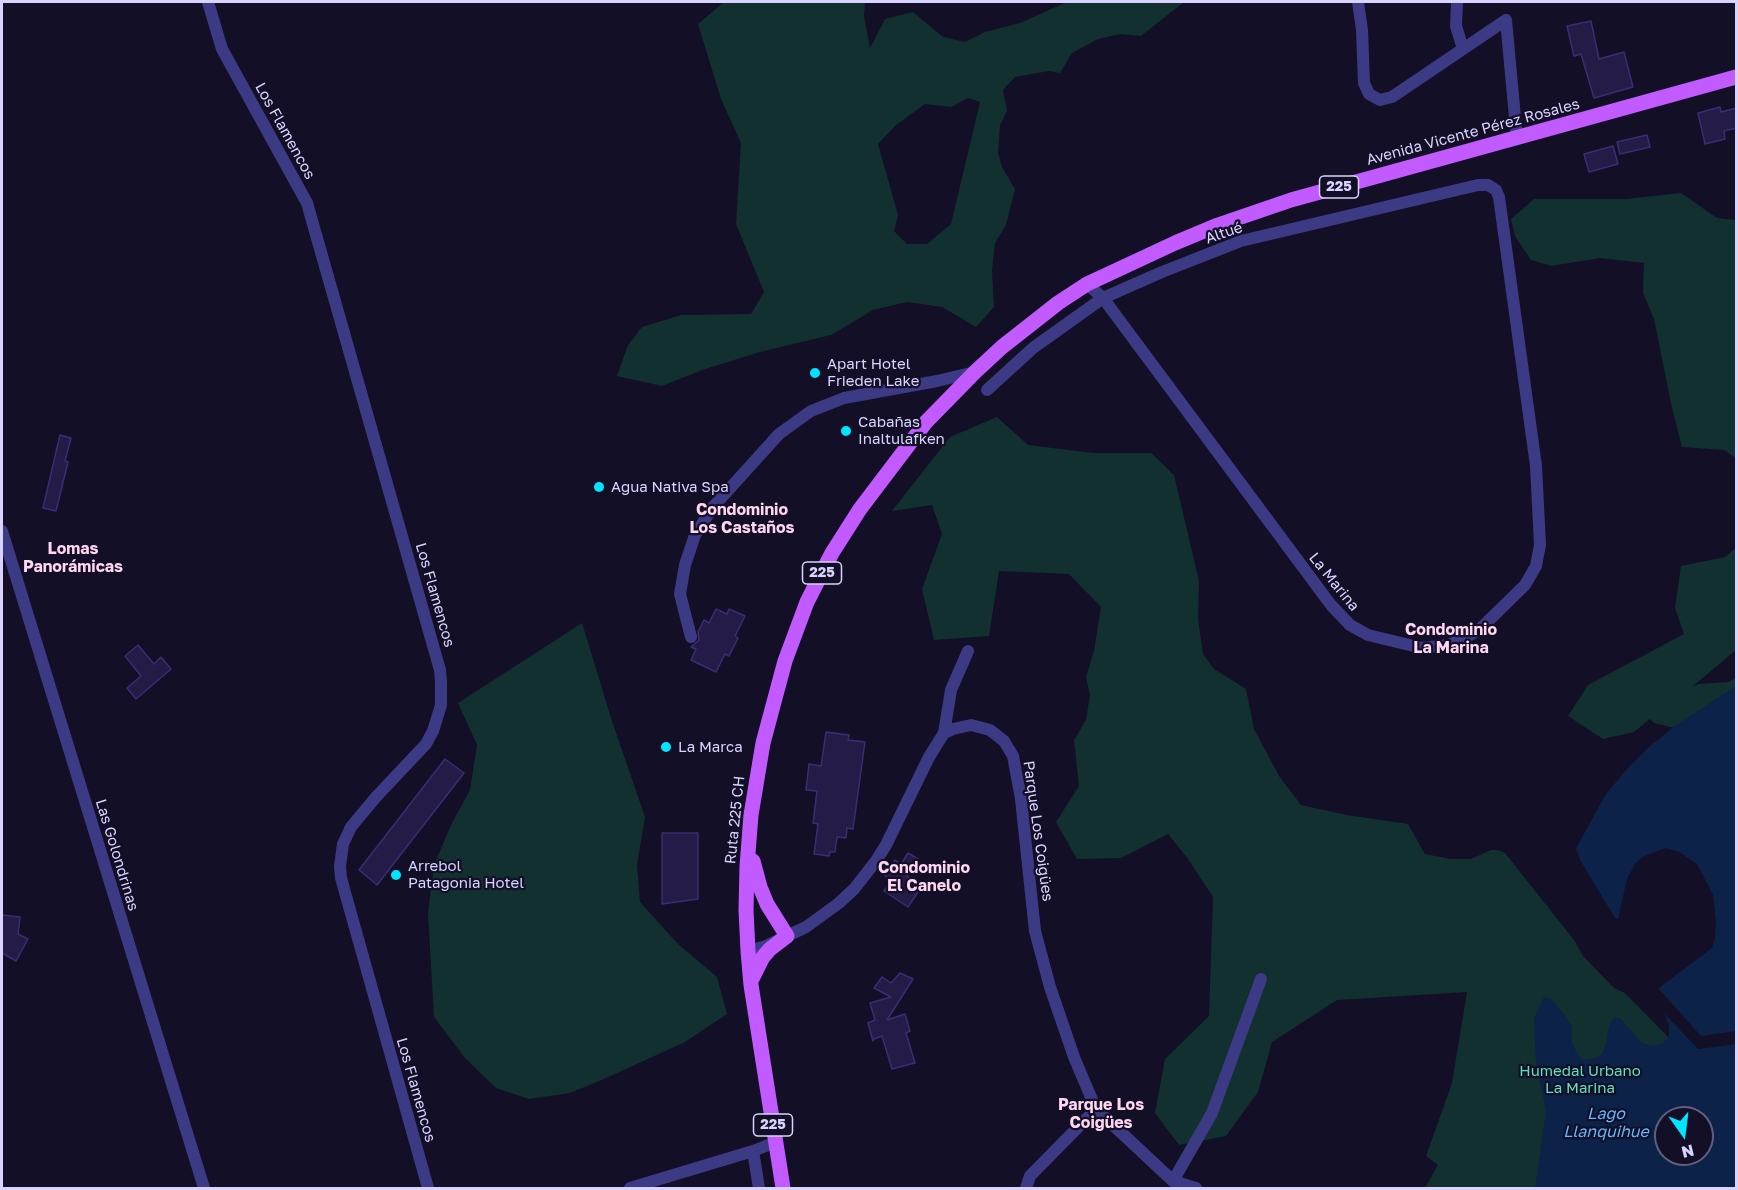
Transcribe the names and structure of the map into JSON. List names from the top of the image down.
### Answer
{
  "streets": {
    "main road": ["Avenida Vicente Pérez Rosales", "225", "Ruta 225 CH"],
    "street": [
      "Los Flamencos",
      "Altué",
      "La Marina",
      "Parque Los Coigües",
      "Las Golondrinas"
    ]
  },
  "crossings": [
    ["Avenida Vicente Pérez Rosales", "La Marina"],
    ["Avenida Vicente Pérez Rosales", "Ruta 225 CH"],
    ["Altué", "La Marina"]
  ],
  "districts": [
    "Condominio Los Castaños",
    "Lomas Panorámicas",
    "Condominio La Marina",
    "Condominio El Canelo",
    "Parque Los Coigües"
  ],
  "water": ["Lago Llanquihue"],
  "parks": ["Humedal Urbano La Marina"],
  "places": [
    "Apart Hotel Frieden Lake",
    "Cabañas Inaltulafken",
    "Agua Nativa Spa",
    "La Marca",
    "Arrebol Patagonia Hotel"
  ],
  "north": "bottom"
}
